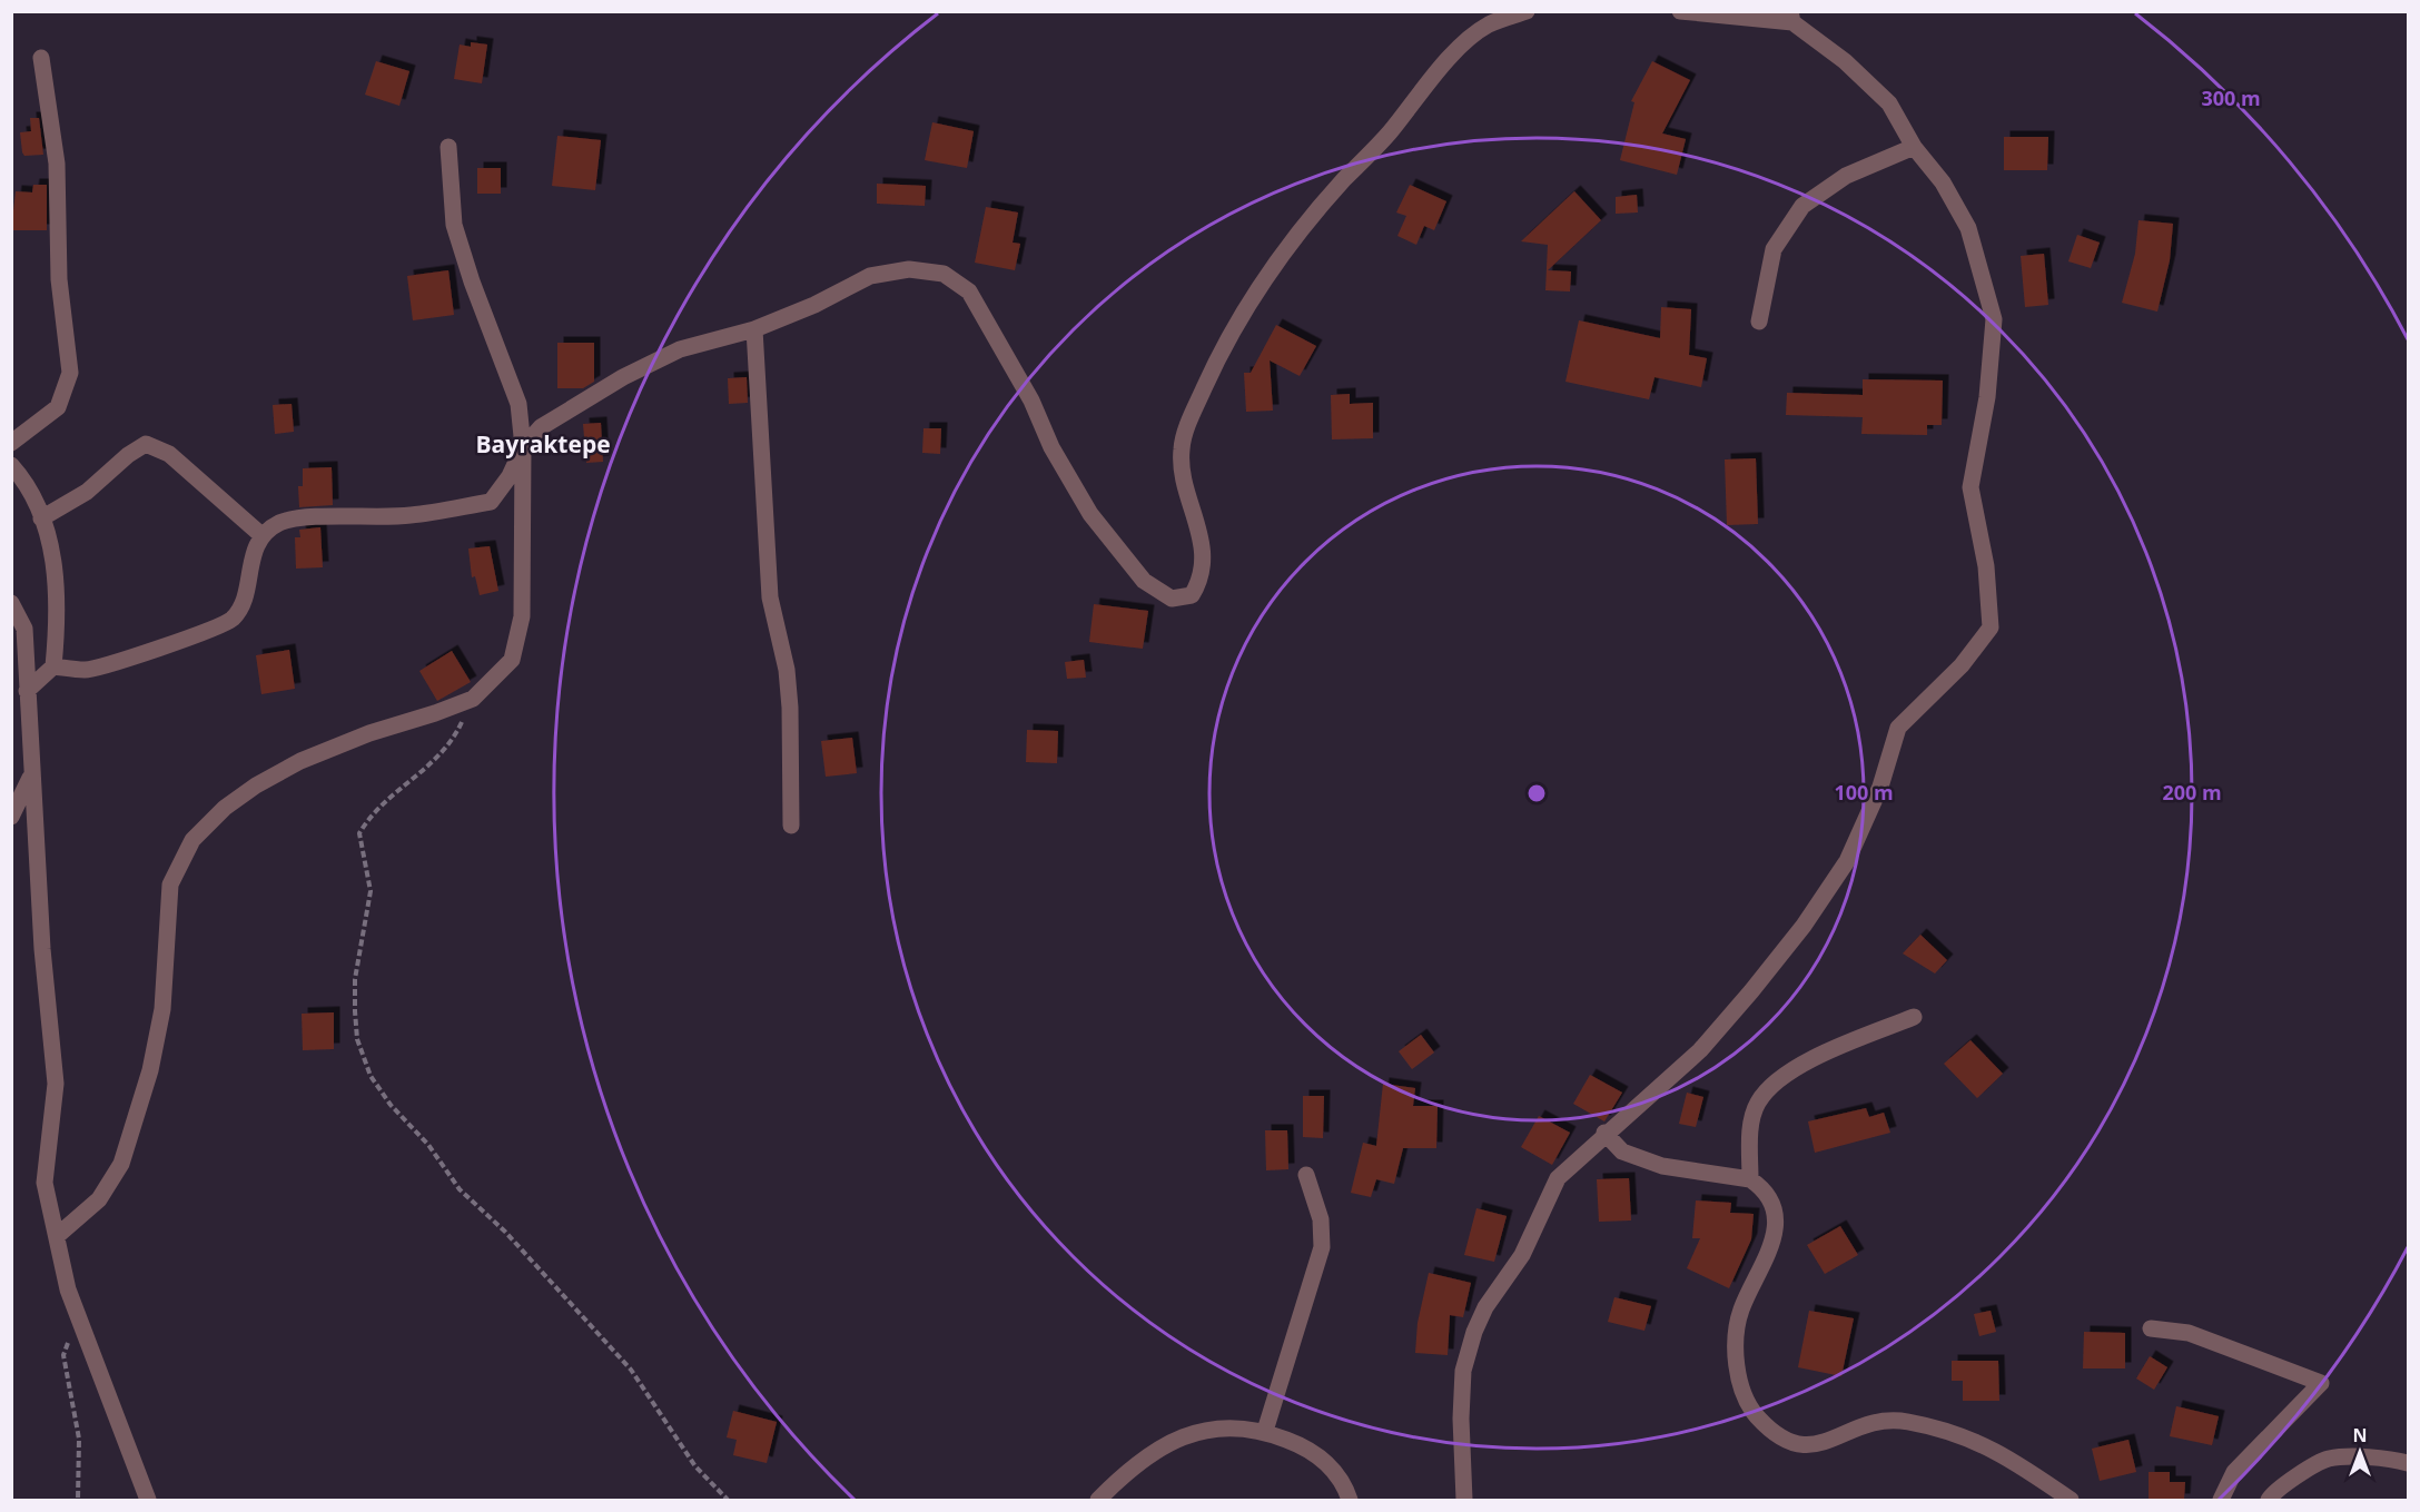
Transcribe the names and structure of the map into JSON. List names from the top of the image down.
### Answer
{
  "districts": ["Bayraktepe"],
  "north": "top",
  "rings": ["300 m", "100 m", "200 m"]
}
